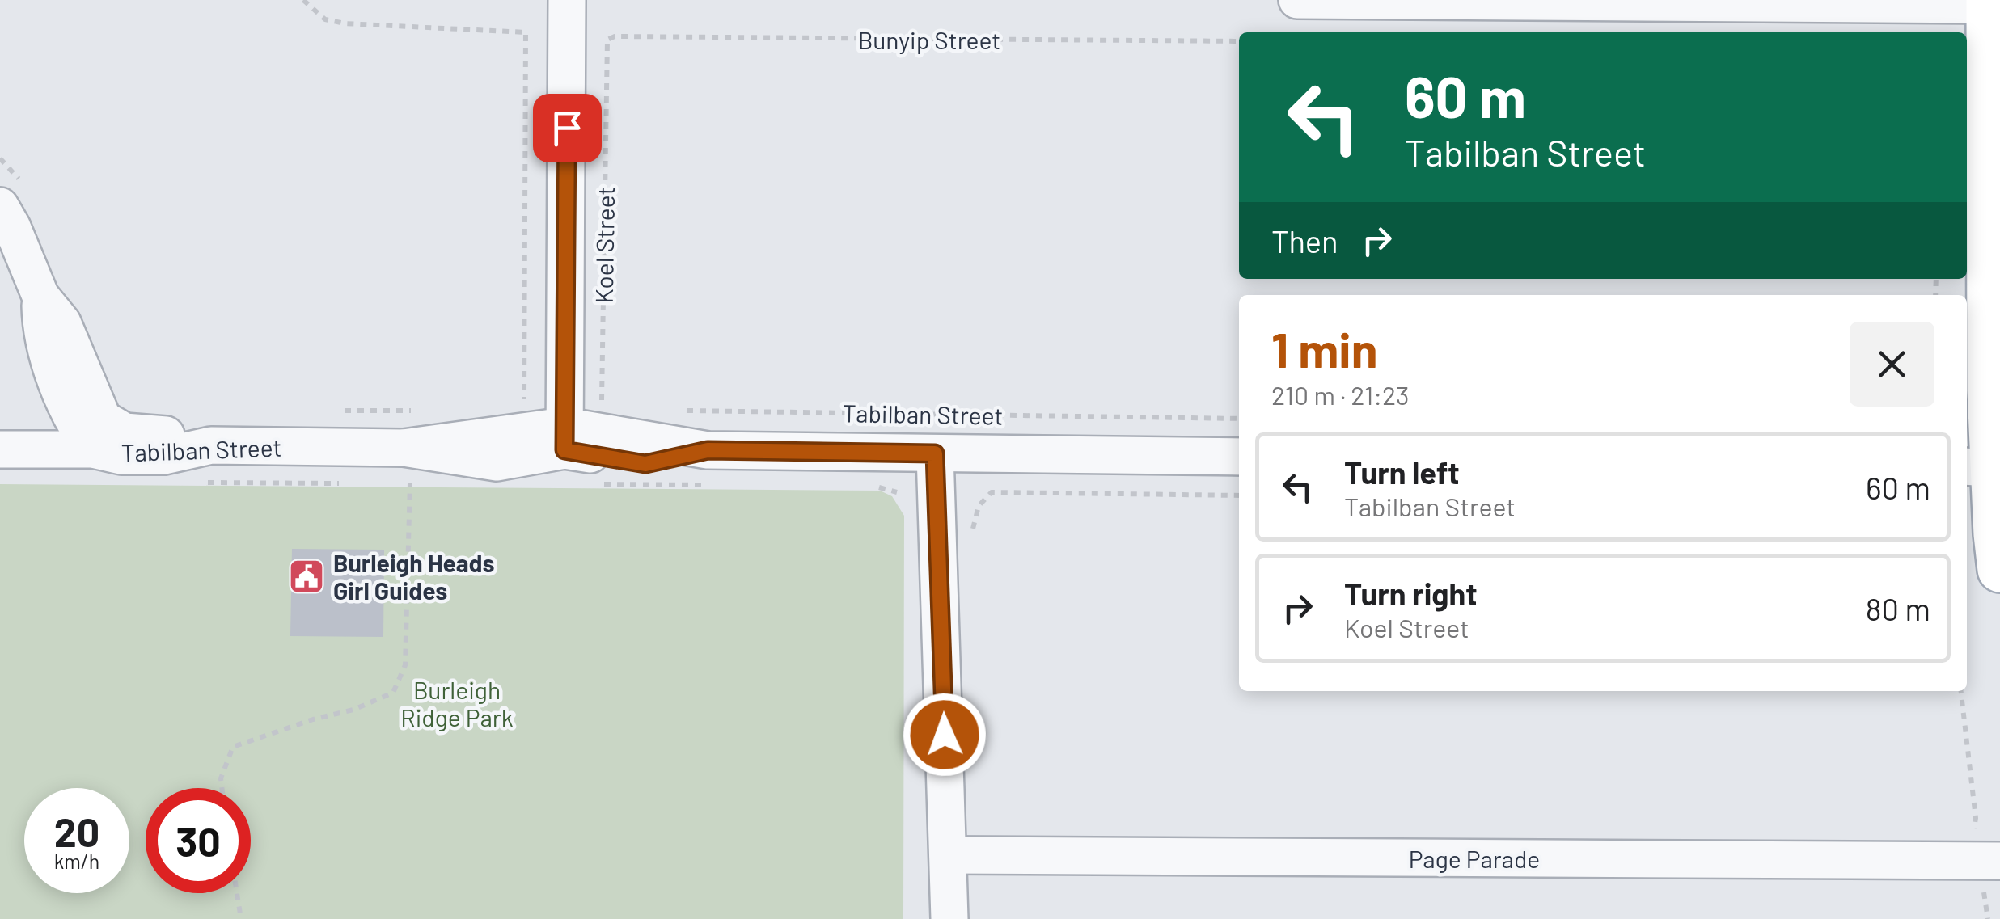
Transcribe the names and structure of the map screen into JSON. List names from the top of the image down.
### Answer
{
  "streets": {
    "street": ["Koel Street", "Tabilban Street", "Page Parade"],
    "path": ["Bunyip Street"]
  },
  "crossings": [
    ["Bunyip Street", "Koel Street"],
    ["Koel Street", "Tabilban Street"]
  ],
  "parks": ["Burleigh Ridge Park"],
  "places": {
    "public building": ["Burleigh Heads Girl Guides"]
  },
  "page": {
    "turn": ["60 m", "Tabilban Street"],
    "then": "Then",
    "heading": ["1 min", "210 m · 21:23"],
    "list": [
      {
        "name": "Turn left",
        "note": "Tabilban Street",
        "value": "60 m"
      },
      {
        "name": "Turn right",
        "note": "Koel Street",
        "value": "80 m"
      }
    ],
    "speed": "20 km/h",
    "limit": "30"
  }
}
